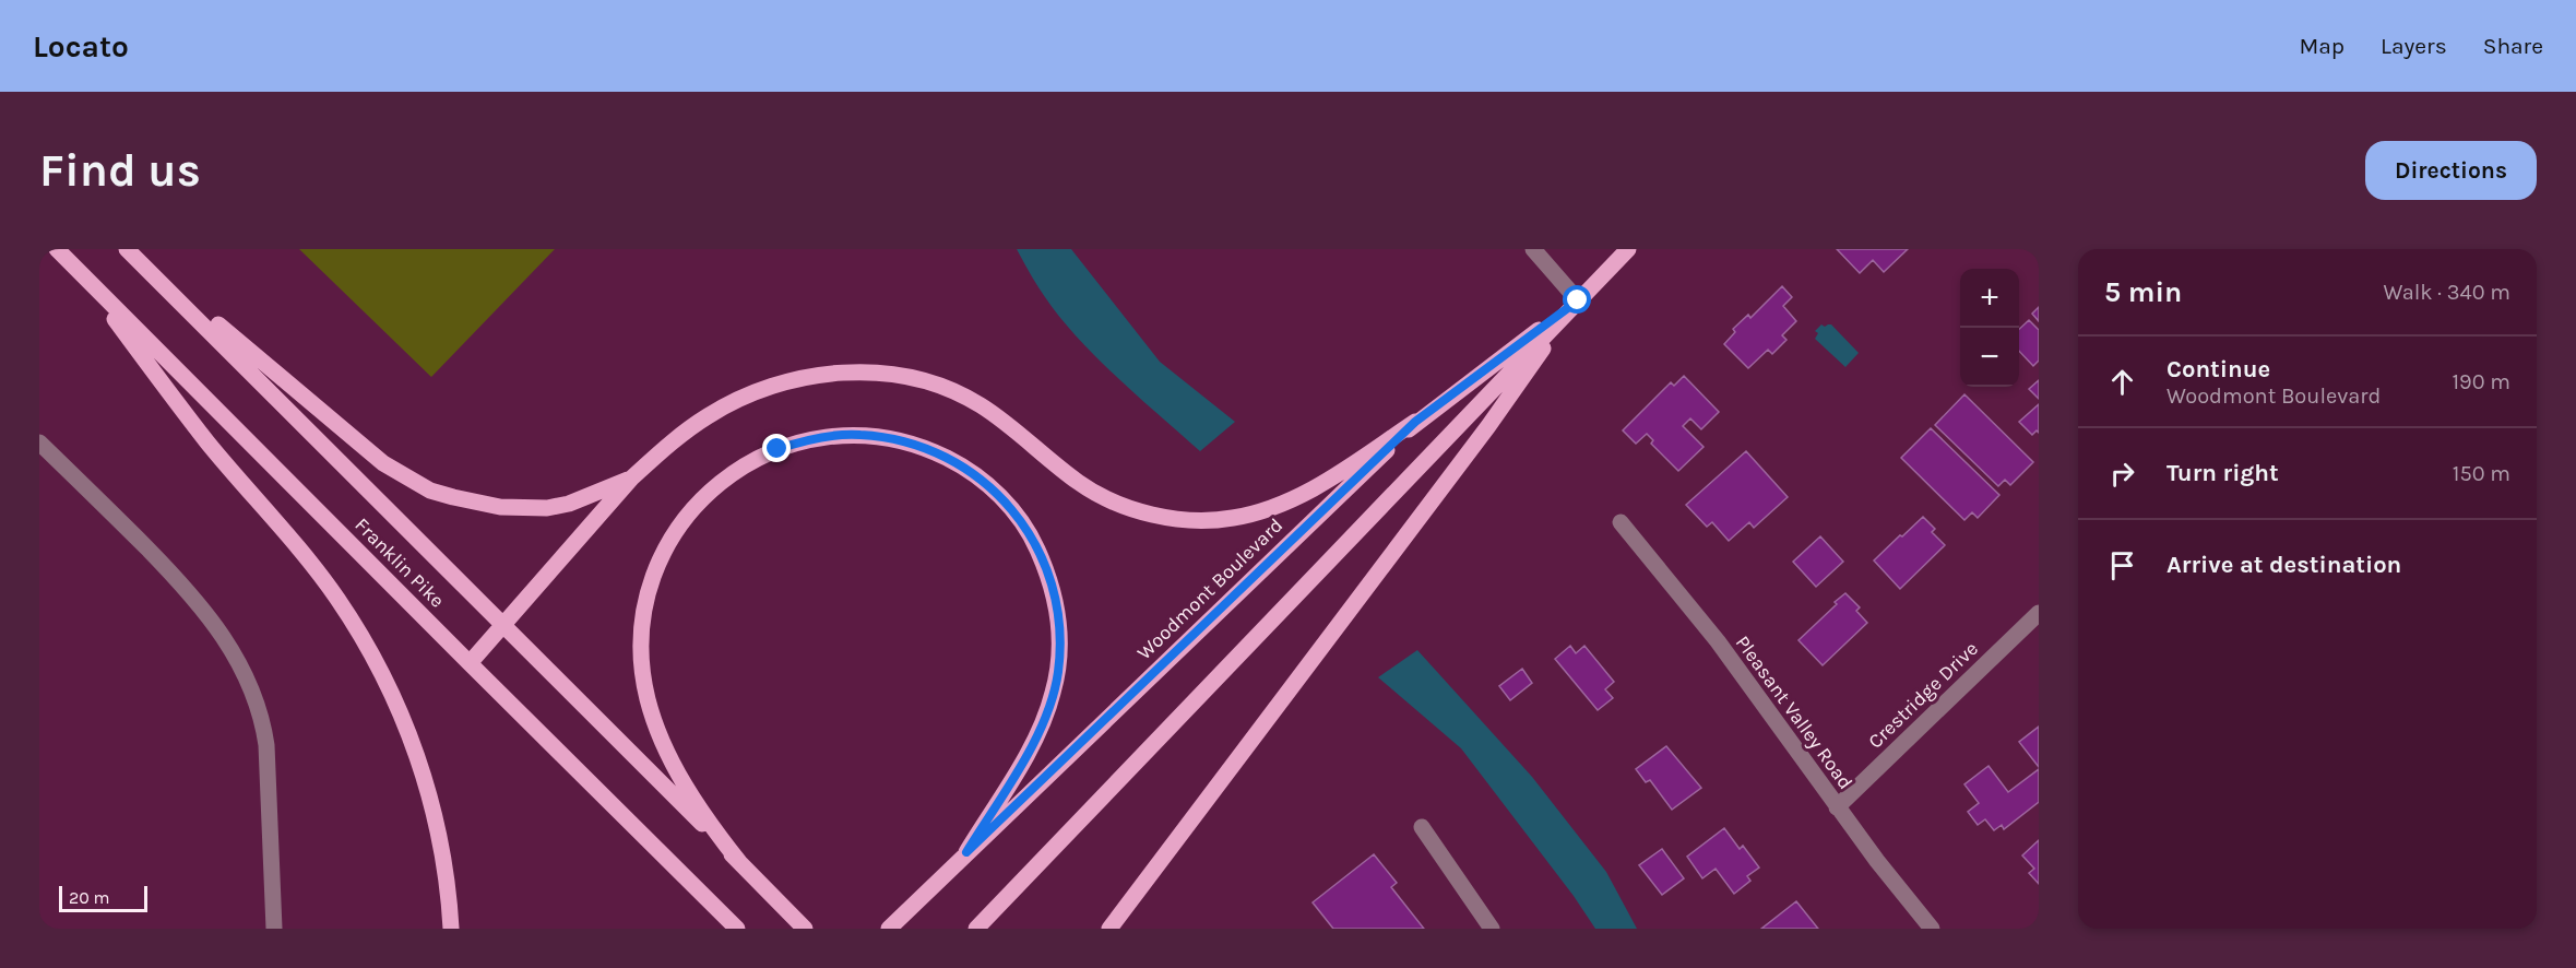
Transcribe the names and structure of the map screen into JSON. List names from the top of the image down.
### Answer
{
  "streets": {
    "main road": ["Franklin Pike", "Woodmont Boulevard"],
    "street": ["Crestridge Drive", "Pleasant Valley Road"]
  },
  "crossings": [
    ["Crestridge Drive", "Pleasant Valley Road"]
  ],
  "scale_bar": "20 m",
  "page": {
    "header": "Locato",
    "nav": ["Map", "Layers", "Share"],
    "buttons": "Directions",
    "title": "Find us",
    "heading": ["5 min", "Walk · 340 m"],
    "map_buttons": ["+", "−"],
    "list": [
      ["Continue", "Woodmont Boulevard", "190 m"],
      ["Turn right", "150 m"],
      "Arrive at destination"
    ],
    "scale": "20 m"
  }
}
